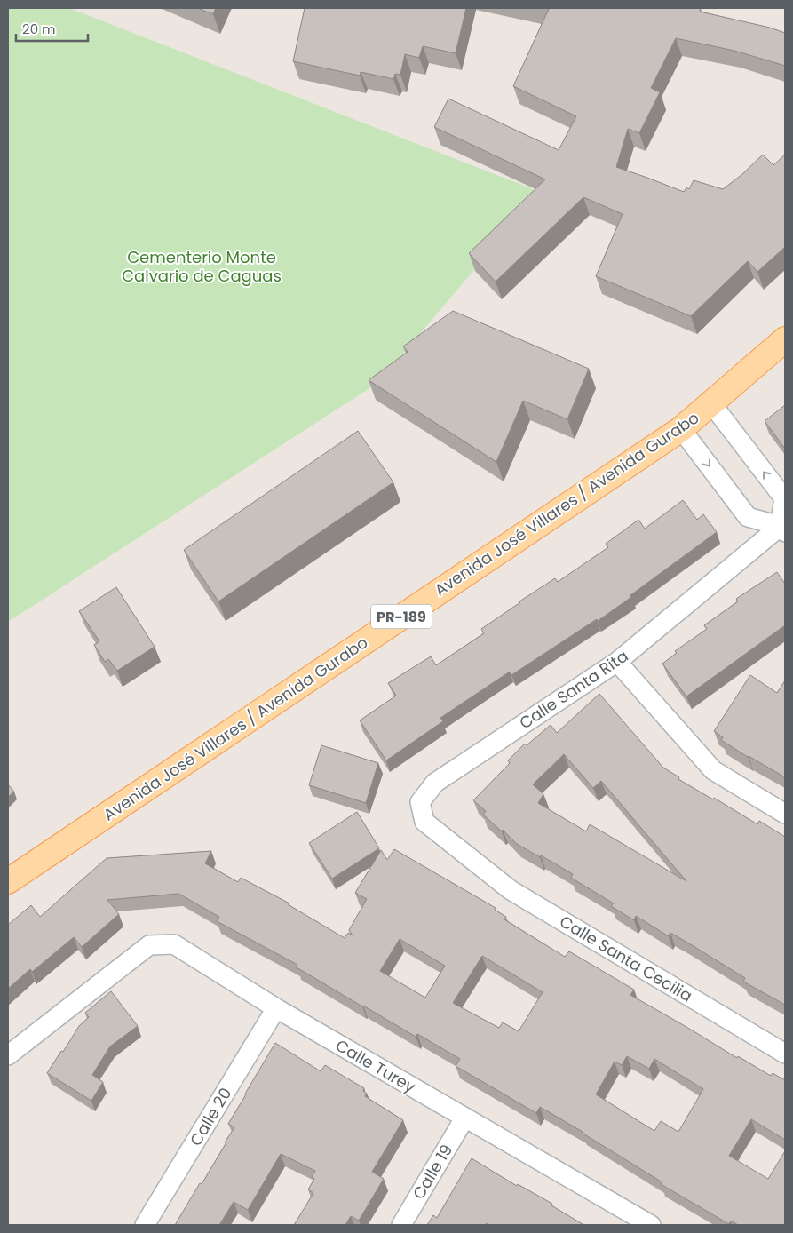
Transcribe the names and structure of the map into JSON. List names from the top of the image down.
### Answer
{
  "streets": {
    "main road": ["Avenida José Villares / Avenida Gurabo", "PR-189"],
    "street": [
      "Calle Santa Rita",
      "Calle Santa Cecilia",
      "Calle Turey",
      "Calle 20",
      "Calle 19"
    ]
  },
  "crossings": [
    ["Calle Santa Rita", "Calle Santa Cecilia"],
    ["Calle Turey", "Calle 20"],
    ["Calle Turey", "Calle 19"]
  ],
  "parks": ["Cementerio Monte Calvario de Caguas"],
  "scale_bar": "20 m"
}
